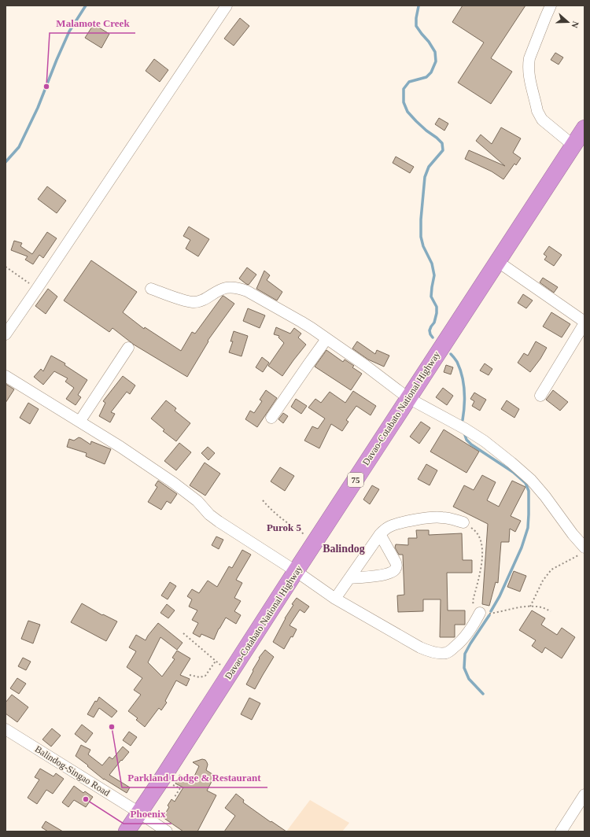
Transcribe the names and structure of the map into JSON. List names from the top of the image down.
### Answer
{
  "streets": {
    "highway": ["Davao-Cotabato National Highway", "75"],
    "street": ["Balindog-Singao Road"]
  },
  "crossings": [
    ["Davao-Cotabato National Highway", "Balindog-Singao Road"]
  ],
  "districts": ["Purok 5", "Balindog"],
  "places": ["Malamote Creek", "Parkland Lodge & Restaurant", "Phoenix"],
  "north": "right"
}
